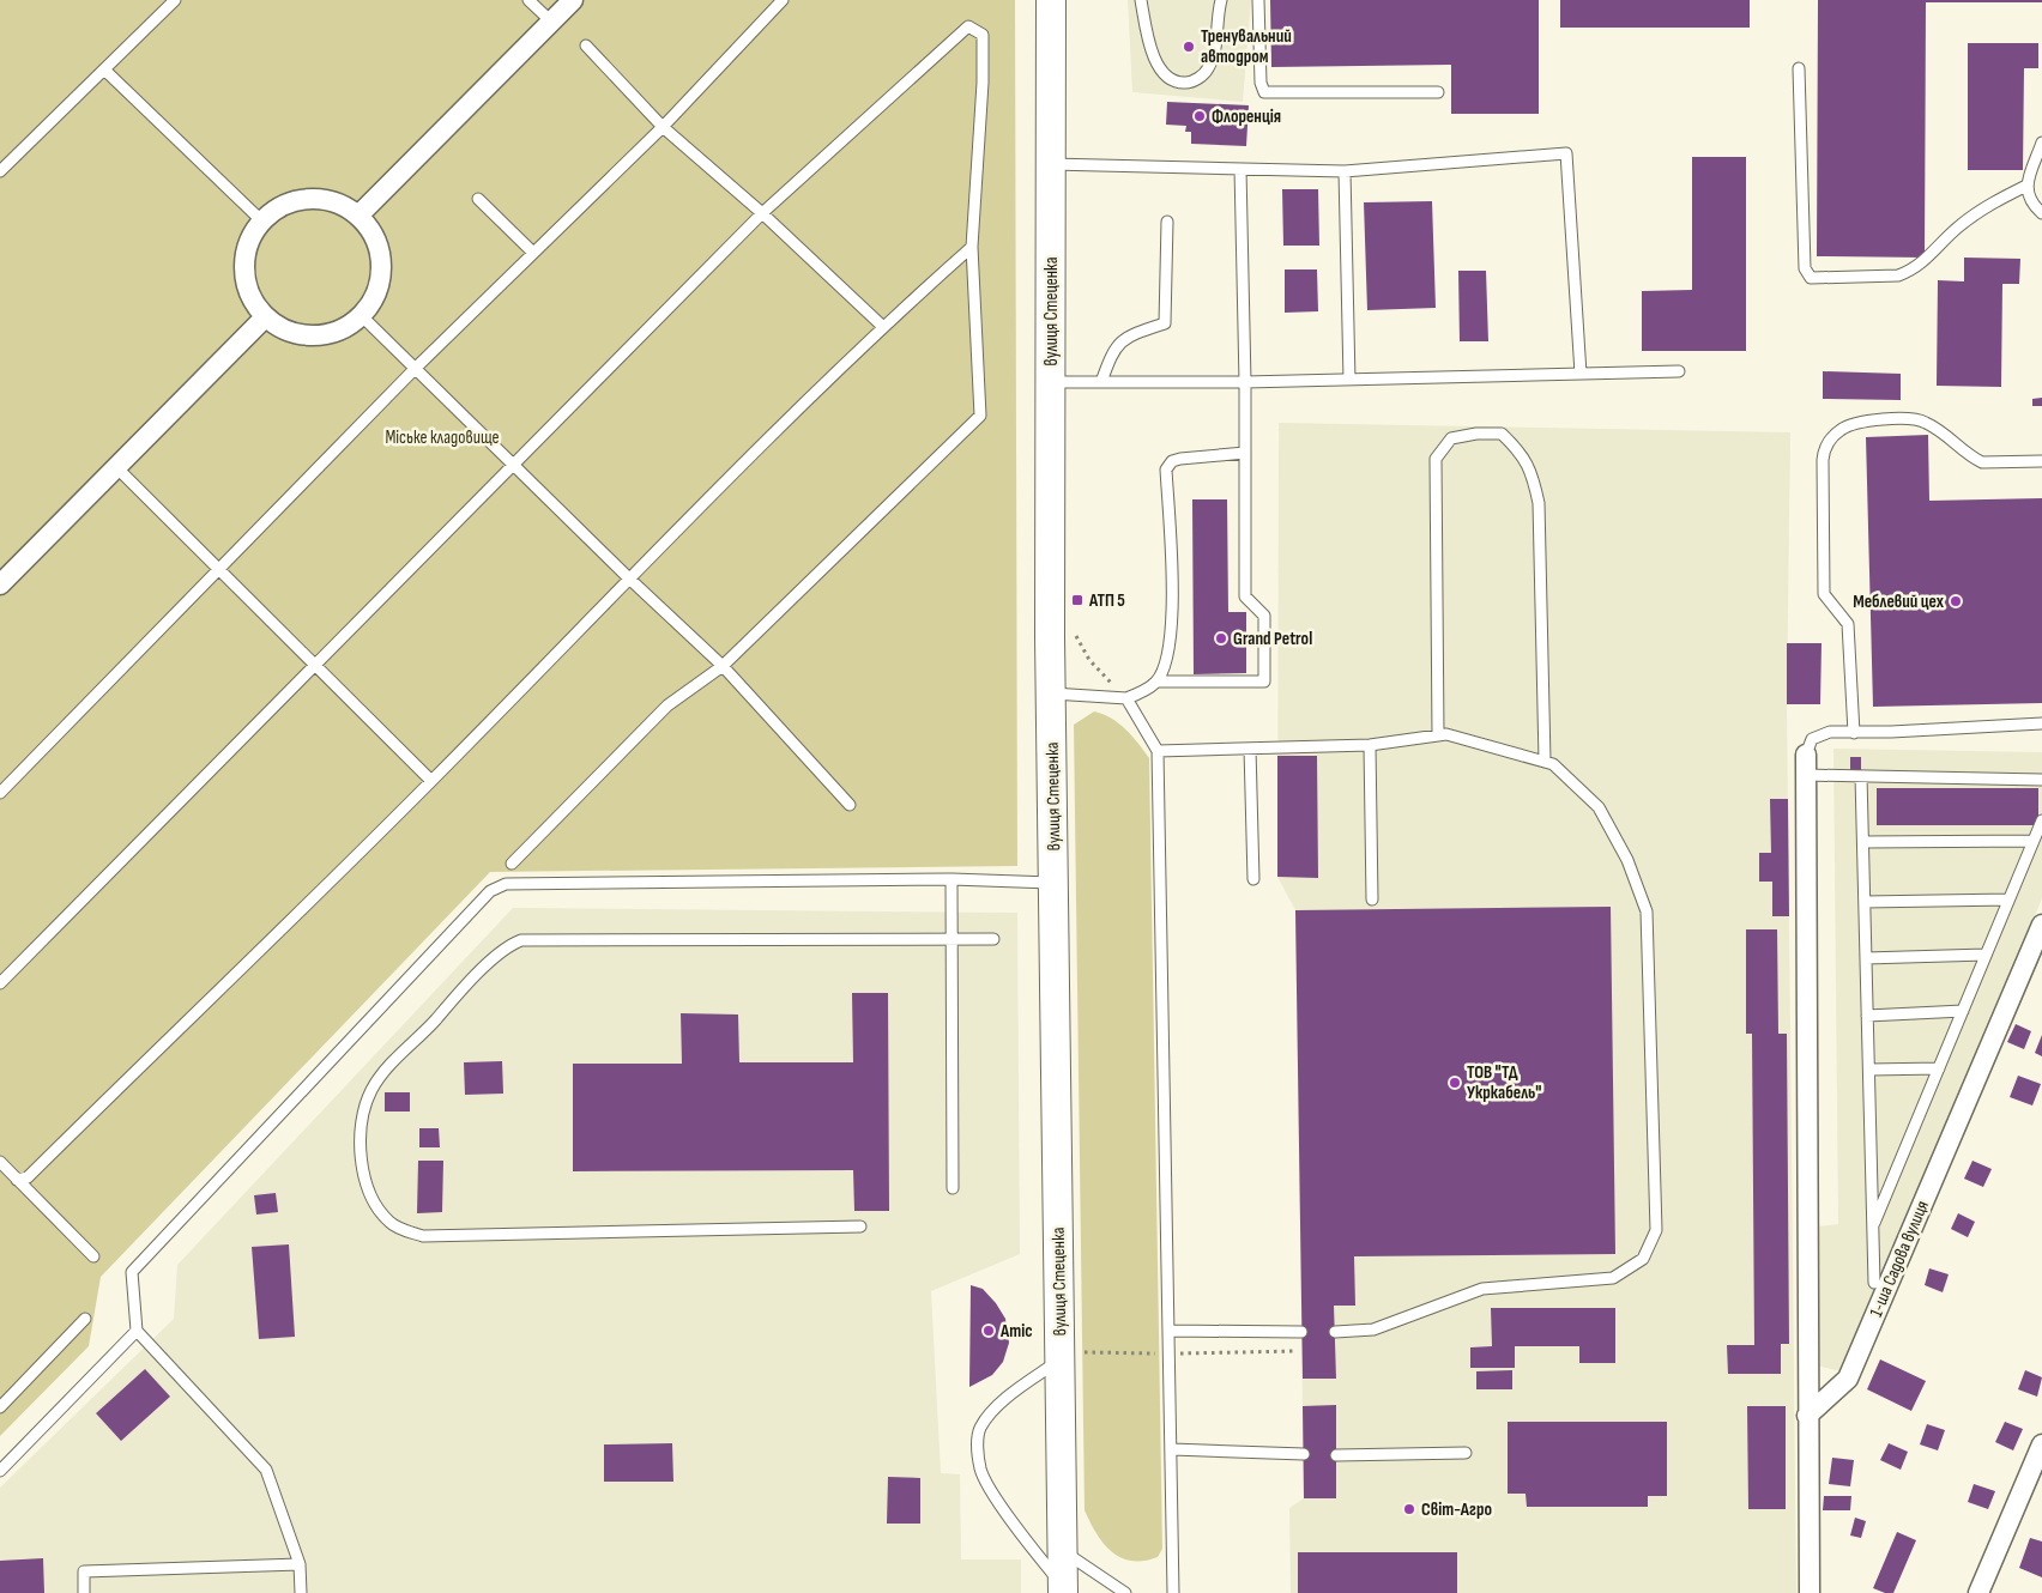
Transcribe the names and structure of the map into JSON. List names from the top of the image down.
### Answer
{
  "streets": {
    "main road": ["вулиця Стеценка"],
    "street": ["1-ша Садова вулиця"]
  },
  "parks": ["Міське кладовище"],
  "places": {
    "other": [
      "Тренувальний автодром",
      "Флоренція",
      "Меблевий цех",
      "Grand Petrol",
      "ТОВ \"ТД Укркабель\"",
      "Amic",
      "Світ-Агро"
    ],
    "transit": ["АТП 5"]
  }
}
